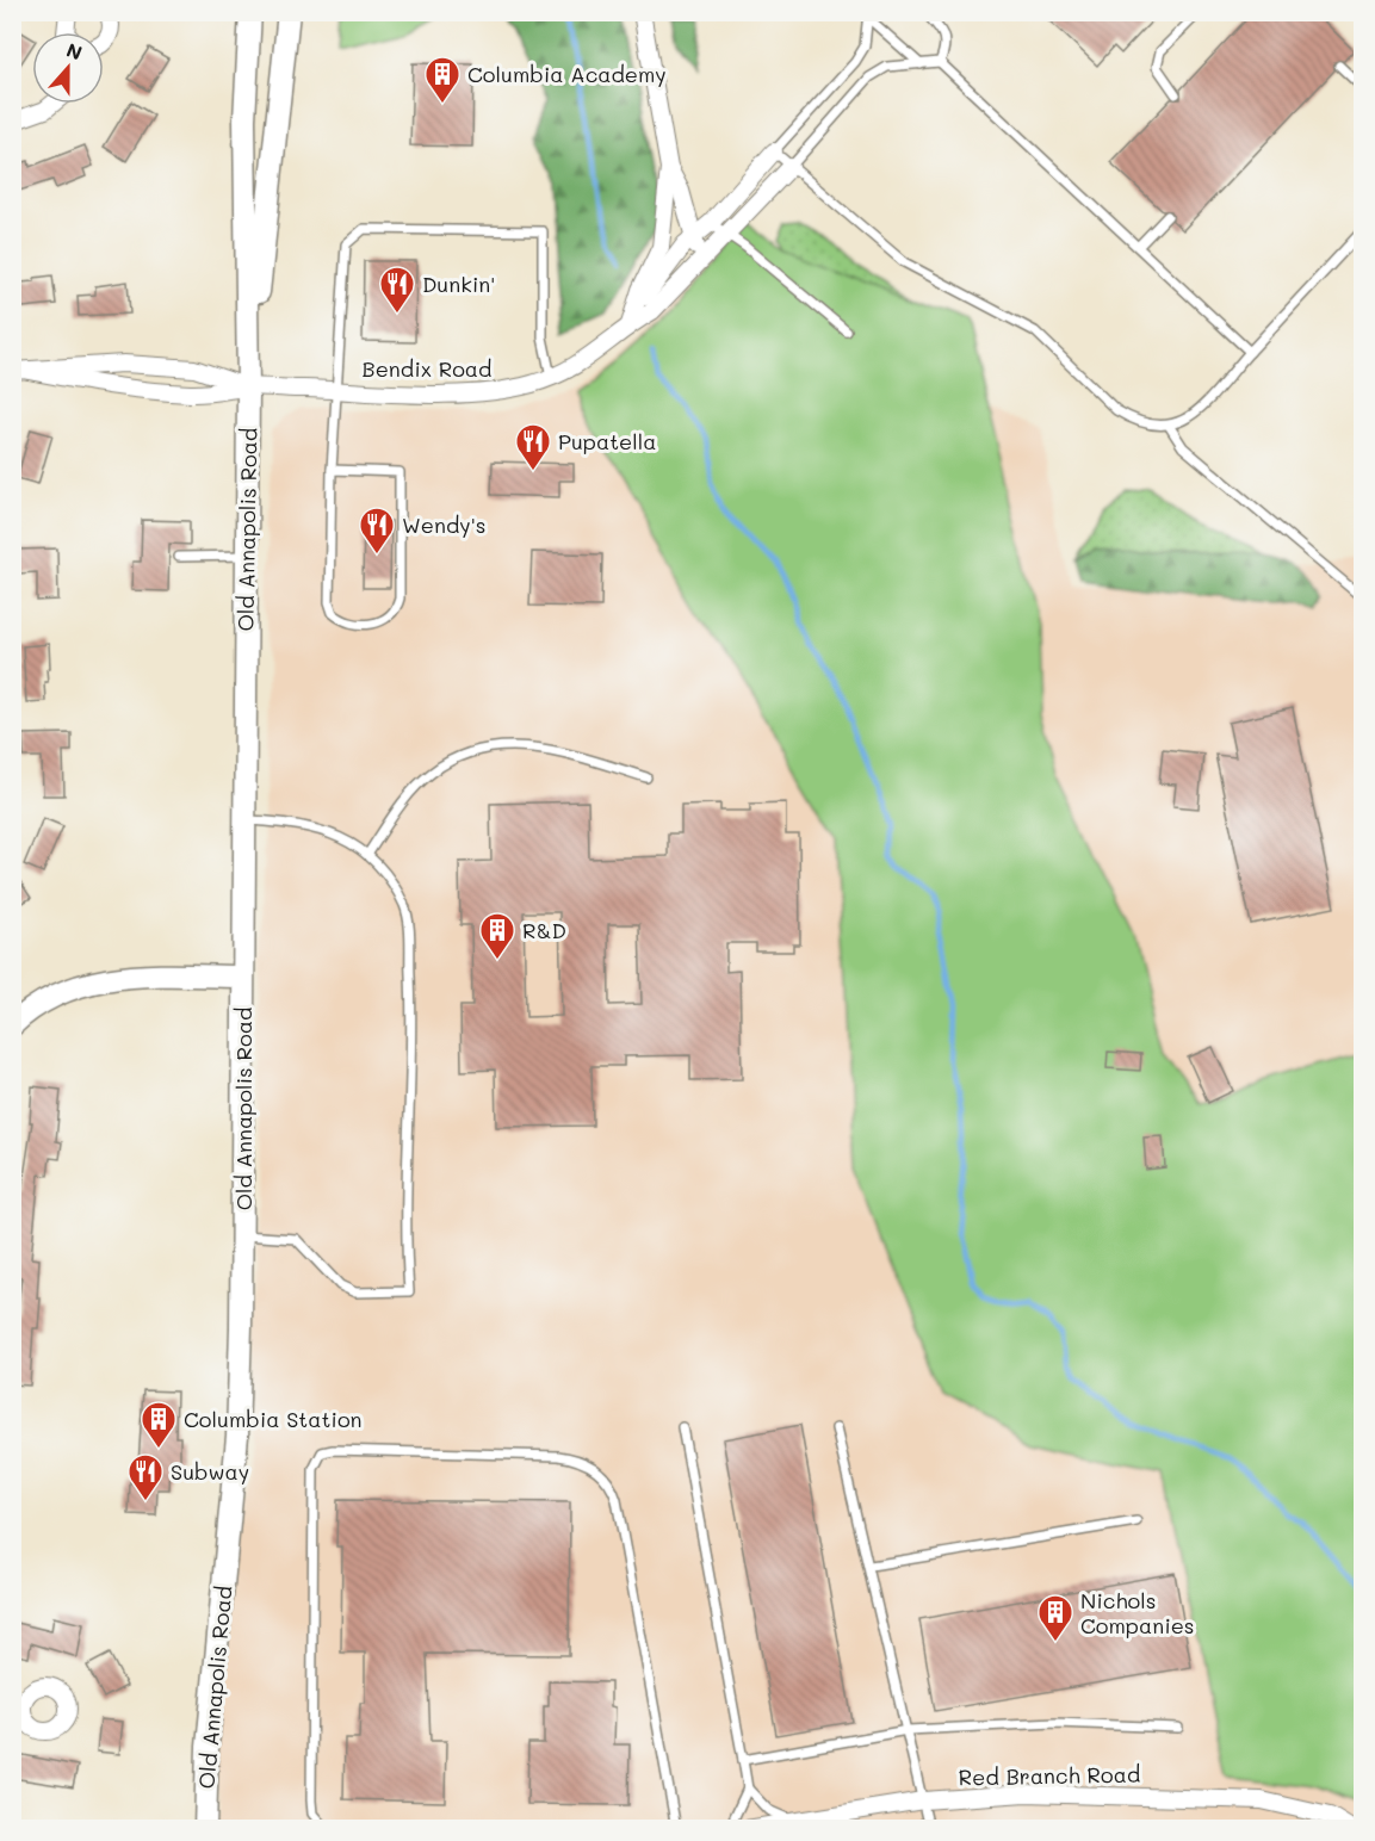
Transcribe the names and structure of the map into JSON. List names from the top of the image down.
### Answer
{
  "streets": {
    "main road": ["Old Annapolis Road"],
    "street": ["Bendix Road", "Red Branch Road"]
  },
  "crossings": [
    ["Bendix Road", "Old Annapolis Road"]
  ],
  "places": {
    "building": [
      "Columbia Academy",
      "R&D",
      "Columbia Station",
      "Nichols Companies"
    ],
    "restaurant": [
      "Dunkin'",
      "Pupatella",
      "Wendy's",
      "Subway"
    ]
  },
  "north": "top"
}
